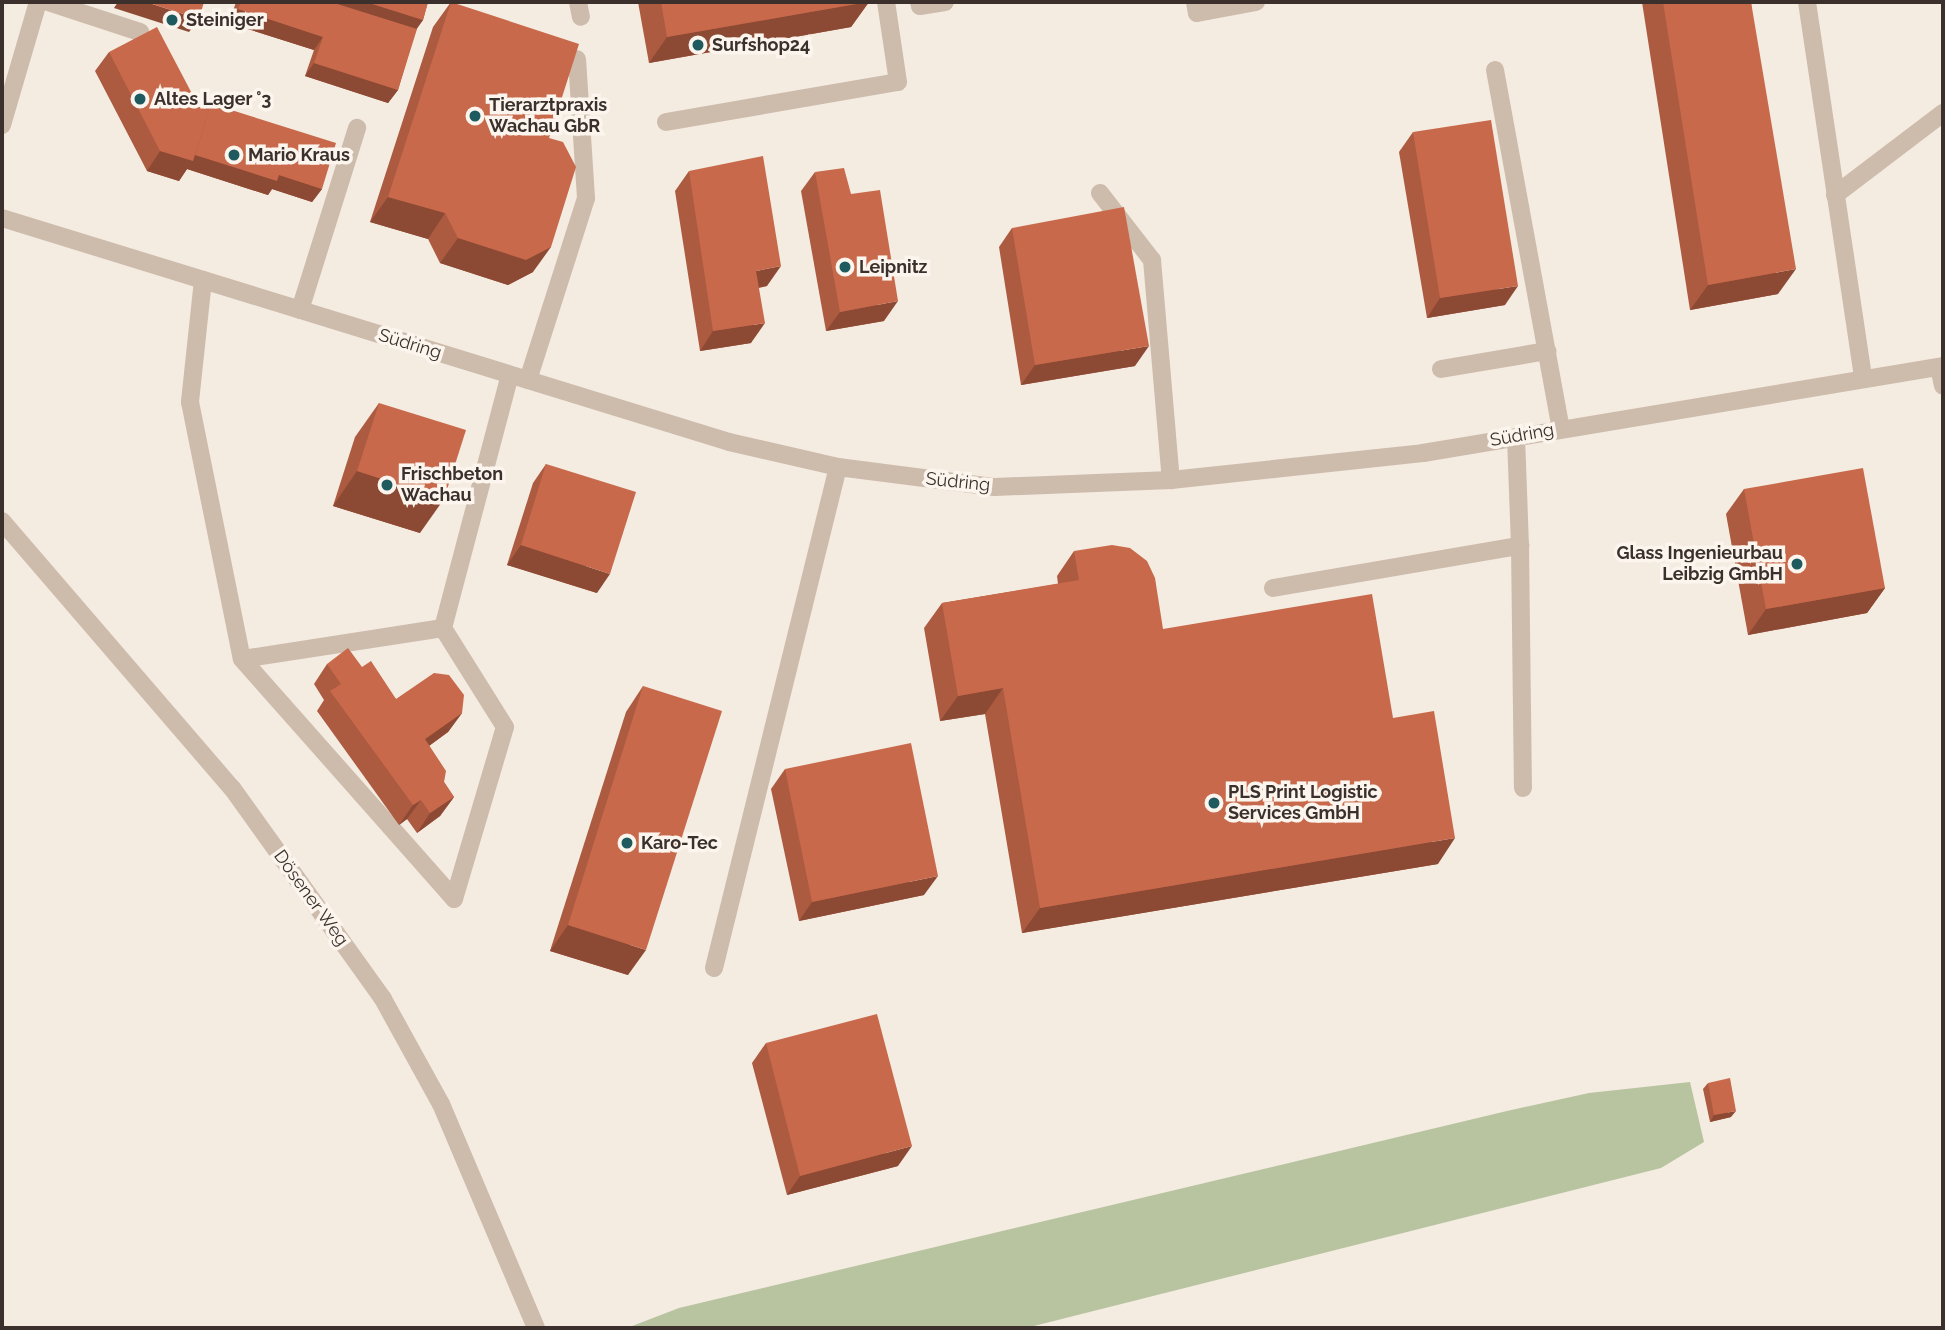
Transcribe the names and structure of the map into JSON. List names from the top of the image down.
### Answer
{
  "streets": {
    "street": ["Südring", "Dösener Weg"]
  },
  "places": [
    "Steiniger",
    "Surfshop24",
    "Altes Lager °3",
    "Tierarztpraxis Wachau GbR",
    "Mario Kraus",
    "Leipnitz",
    "Frischbeton Wachau",
    "Glass Ingenieurbau Leibzig GmbH",
    "PLS Print Logistic Services GmbH",
    "Karo-Tec"
  ]
}
